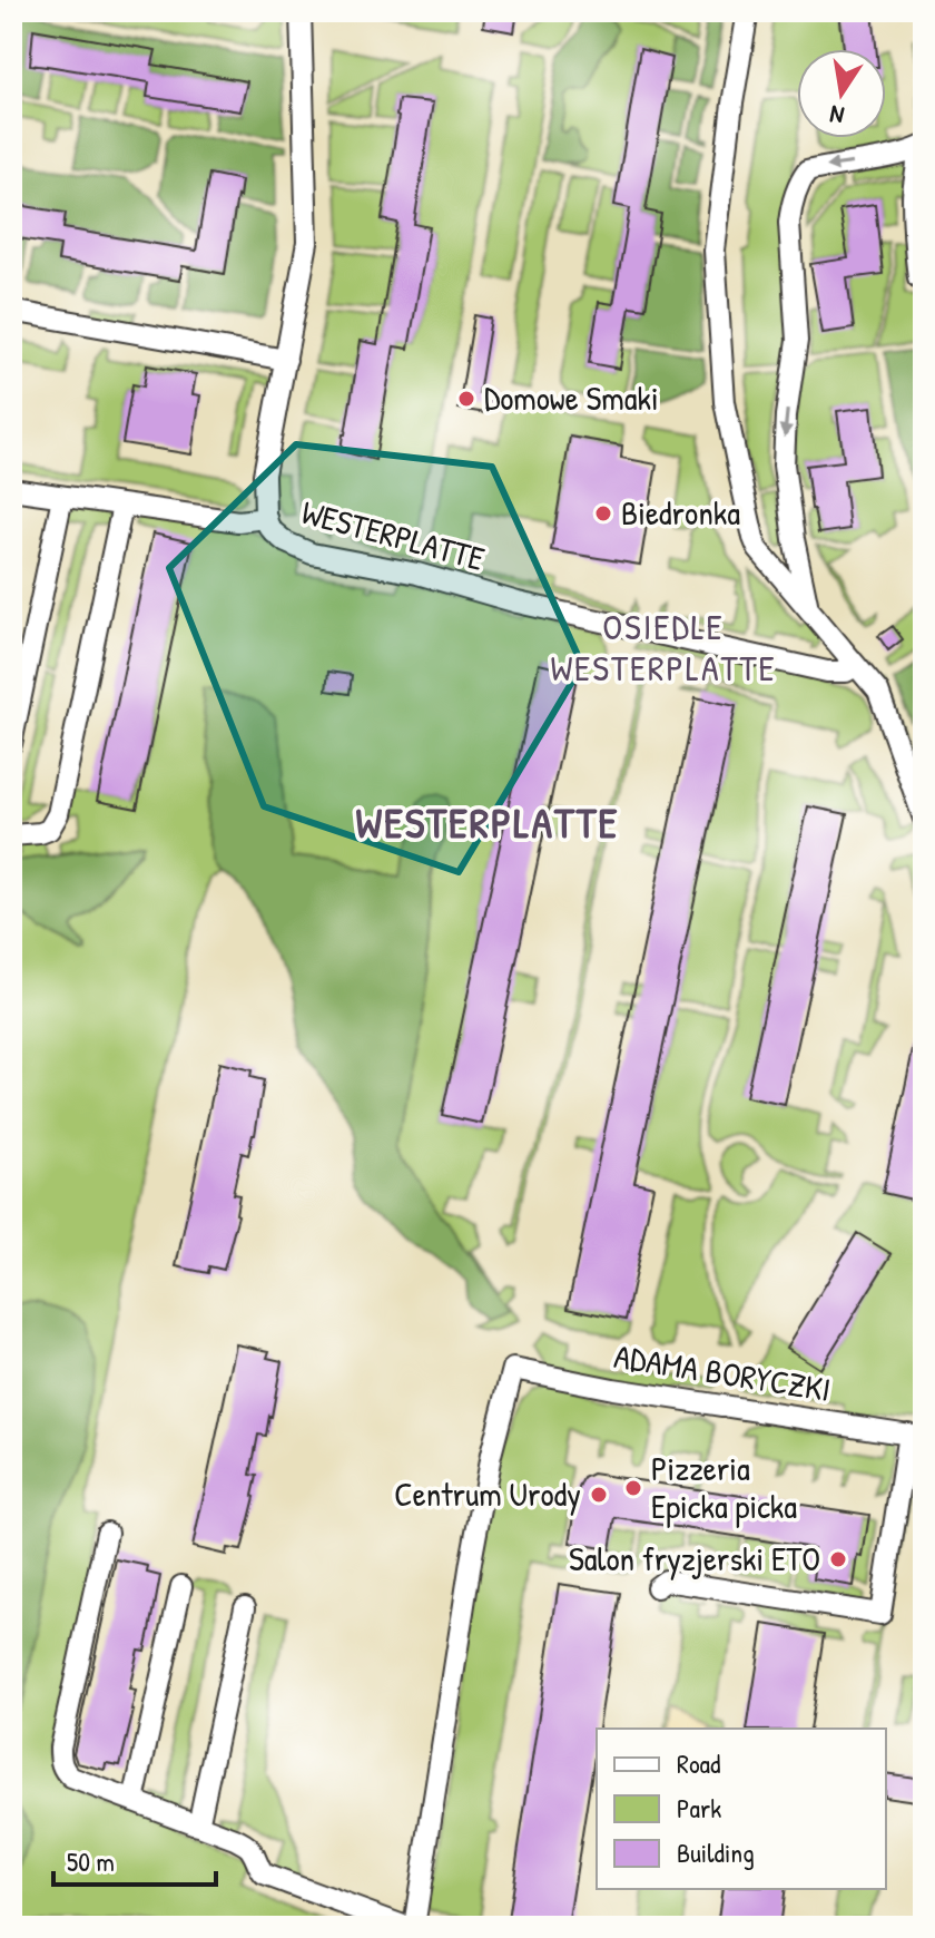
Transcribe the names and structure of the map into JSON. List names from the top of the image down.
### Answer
{
  "streets": {
    "street": ["WESTERPLATTE", "ADAMA BORYCZKI"]
  },
  "districts": ["OSIEDLE WESTERPLATTE", "WESTERPLATTE"],
  "places": [
    "Domowe Smaki",
    "Biedronka",
    "Pizzeria Epicka picka",
    "Centrum Urody",
    "Salon fryzjerski ETO"
  ],
  "legend": ["Road", "Park", "Building"],
  "scale_bar": "50 m",
  "north": "bottom"
}
